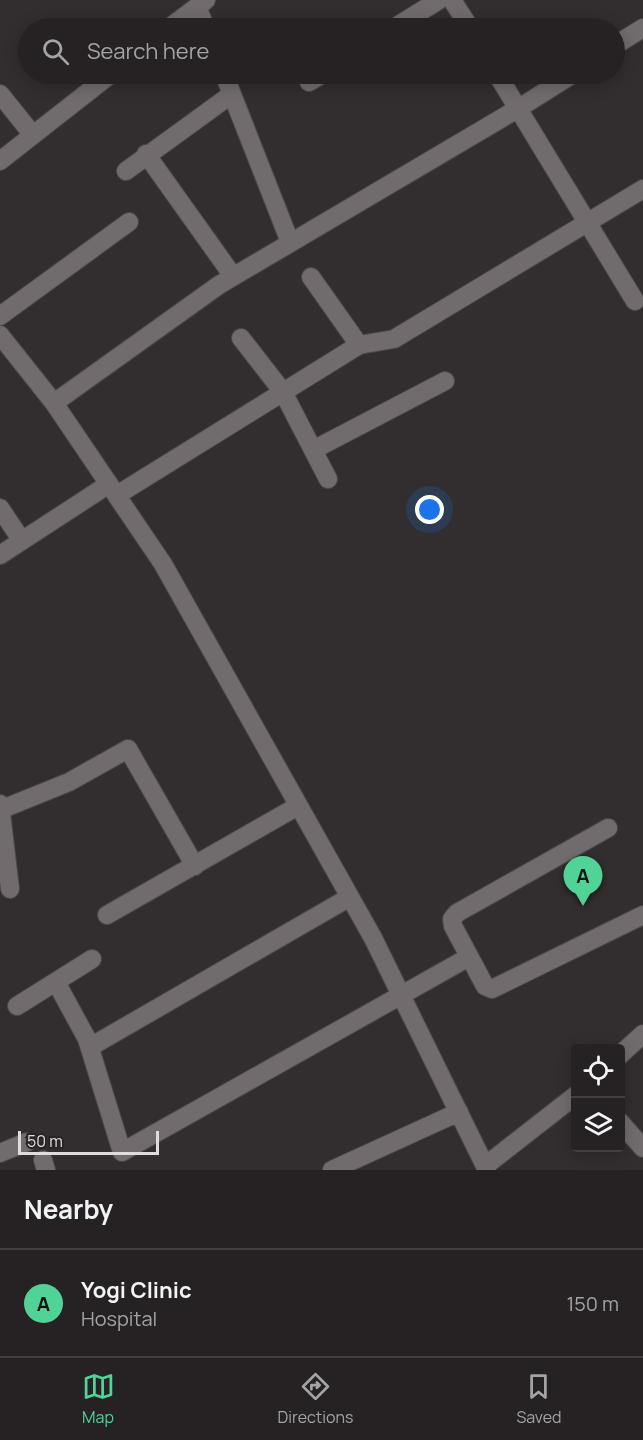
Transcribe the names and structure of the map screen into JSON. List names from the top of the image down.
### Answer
{
  "scale_bar": "50 m",
  "page": {
    "search": "Search here",
    "pins": "A",
    "scale": "50 m",
    "heading": "Nearby",
    "list": [
      {
        "mark": "A",
        "name": "Yogi Clinic",
        "note": "Hospital",
        "value": "150 m"
      }
    ],
    "nav": ["Map", "Directions", "Saved"]
  }
}
